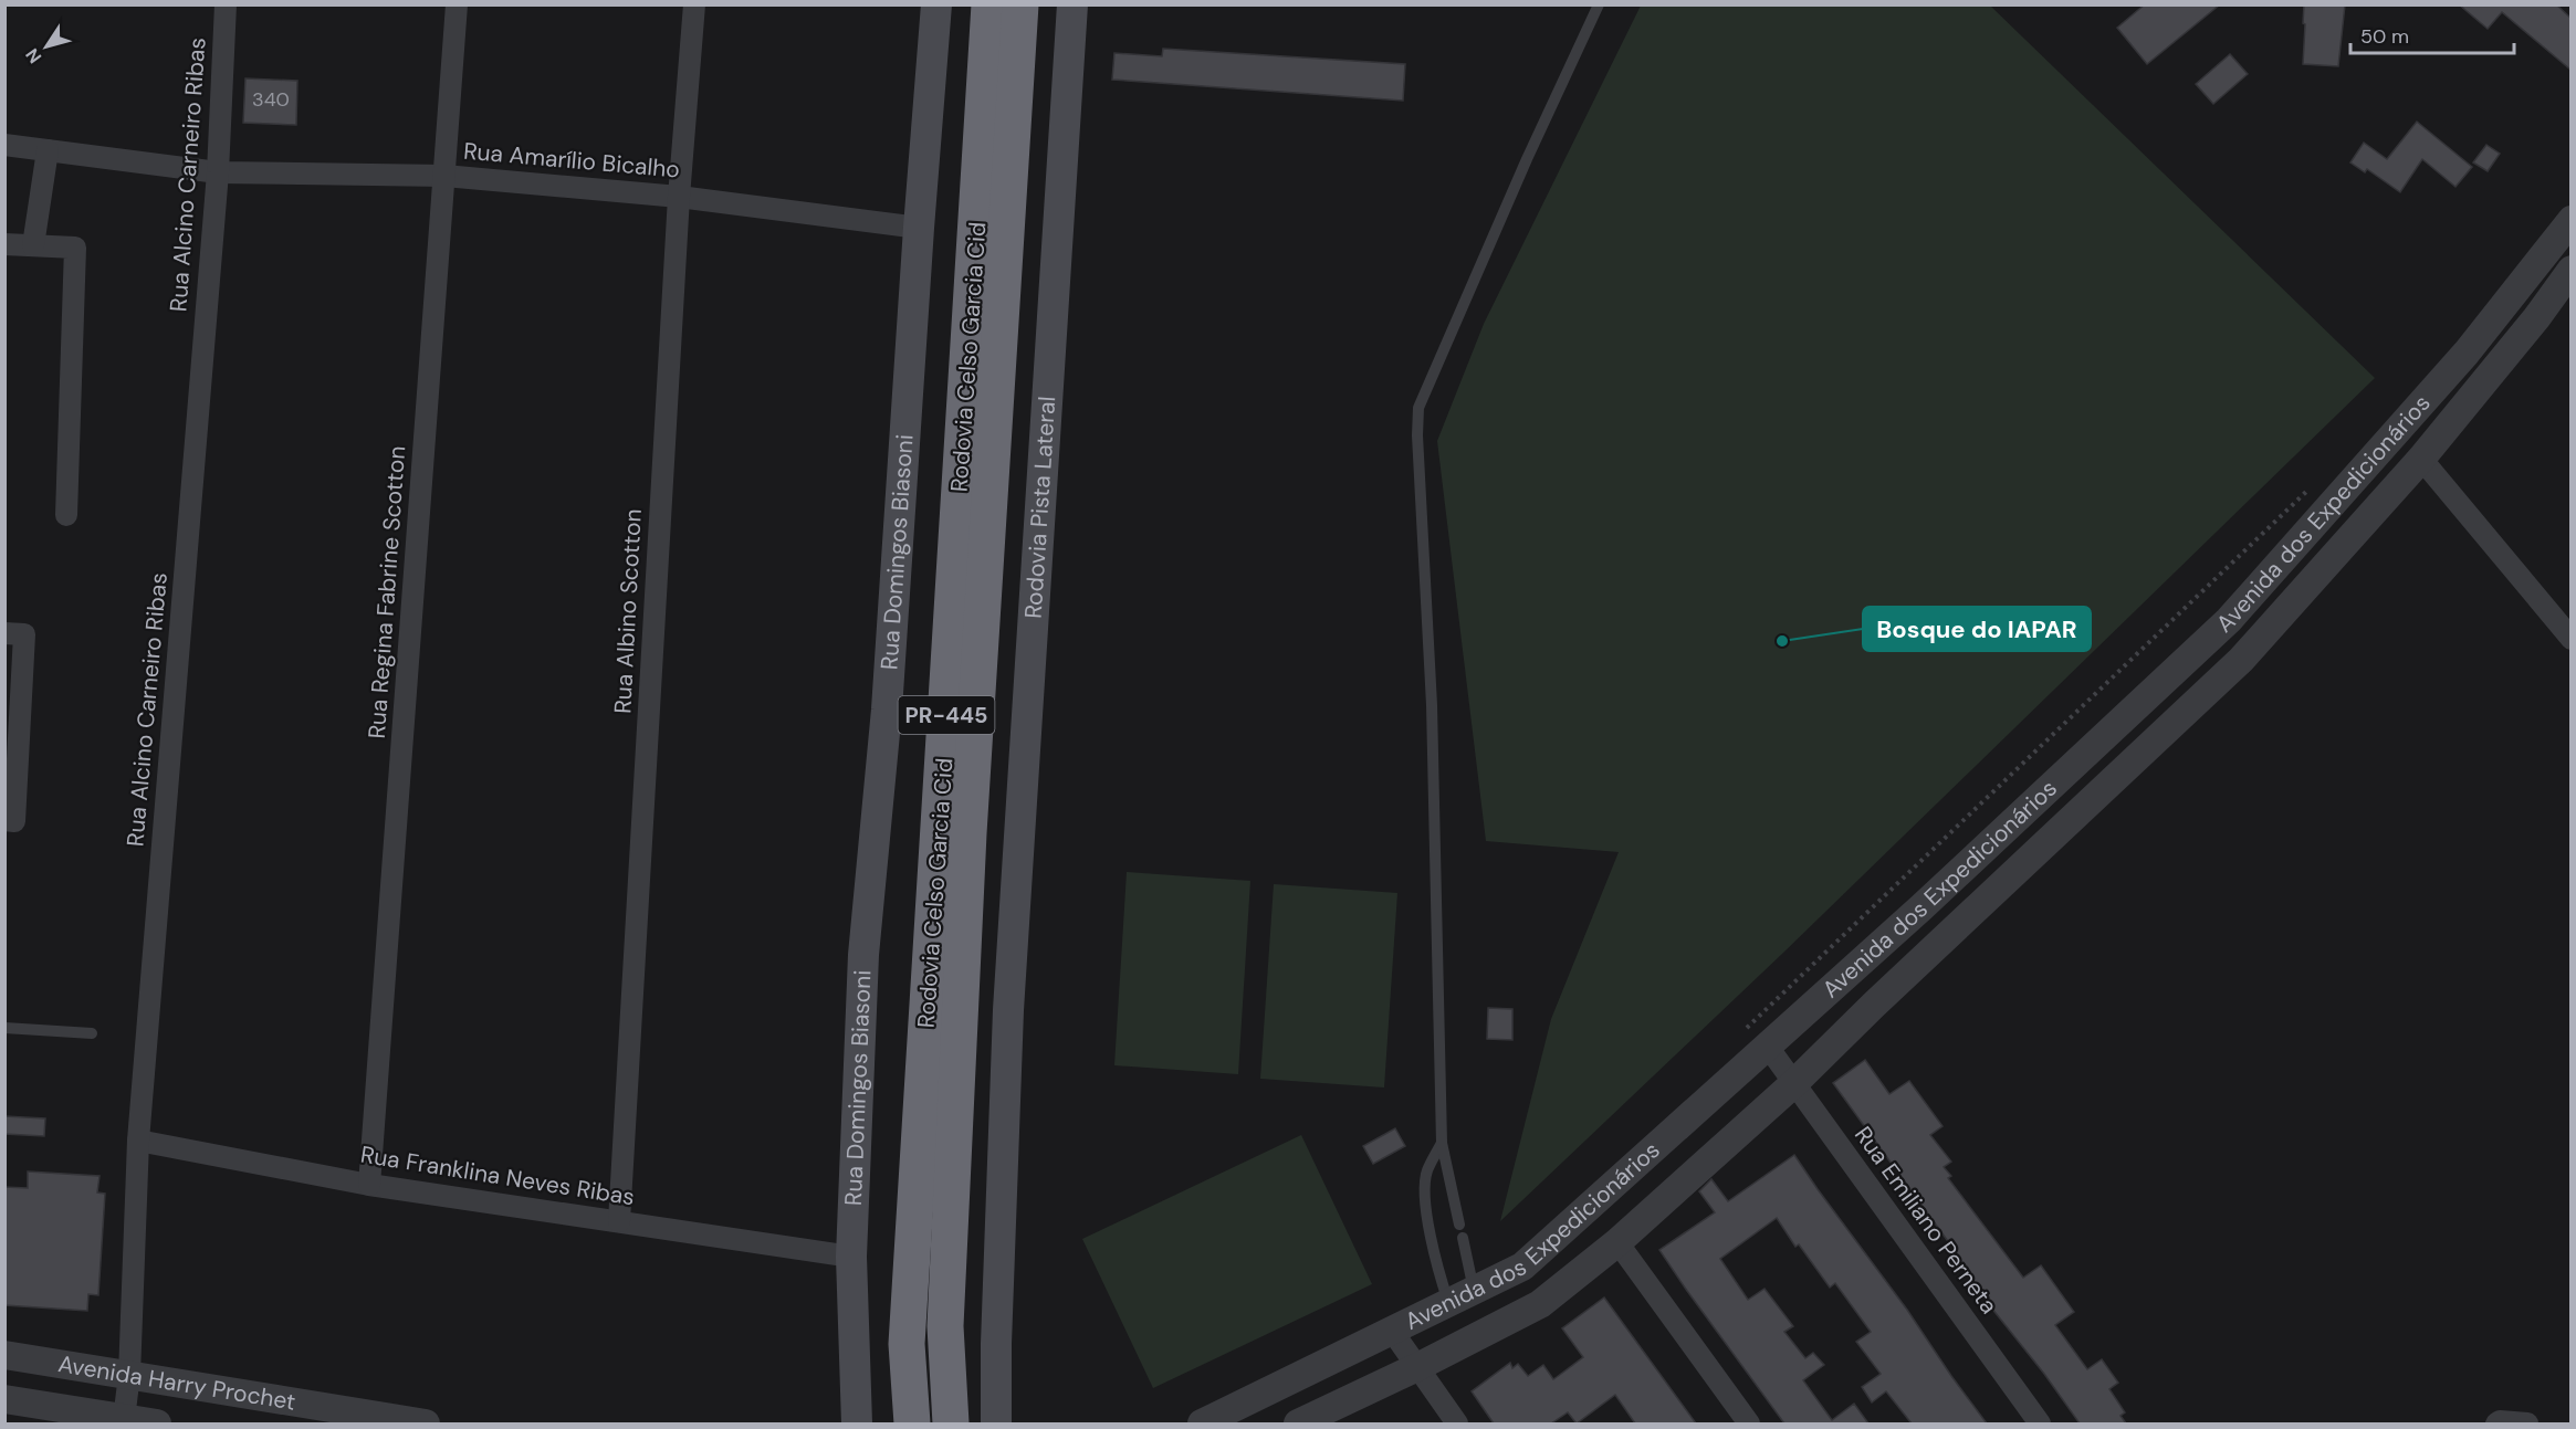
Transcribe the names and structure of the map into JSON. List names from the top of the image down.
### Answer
{
  "streets": {
    "highway": ["Rodovia Celso Garcia Cid", "PR-445"],
    "main road": ["Rodovia Pista Lateral", "Rua Domingos Biasoni"],
    "street": [
      "Rua Amarílio Bicalho",
      "Rua Alcino Carneiro Ribas",
      "Avenida dos Expedicionários",
      "Rua Regina Fabrine Scotton",
      "Rua Albino Scotton",
      "Rua Franklina Neves Ribas",
      "Rua Emiliano Perneta",
      "Avenida Harry Prochet"
    ]
  },
  "crossings": [
    ["Rua Amarílio Bicalho", "Rua Alcino Carneiro Ribas"],
    ["Rua Amarílio Bicalho", "Rua Domingos Biasoni"],
    ["Rua Amarílio Bicalho", "Rua Regina Fabrine Scotton"],
    ["Rua Amarílio Bicalho", "Rua Albino Scotton"],
    ["Rua Alcino Carneiro Ribas", "Rua Franklina Neves Ribas"],
    ["Rua Alcino Carneiro Ribas", "Avenida Harry Prochet"],
    ["Avenida dos Expedicionários", "Rua Emiliano Perneta"],
    ["Rua Domingos Biasoni", "Rua Franklina Neves Ribas"],
    ["Rua Regina Fabrine Scotton", "Rua Franklina Neves Ribas"],
    ["Rua Albino Scotton", "Rua Franklina Neves Ribas"]
  ],
  "places": ["Bosque do IAPAR"],
  "house_numbers": ["340"],
  "scale_bar": "50 m",
  "north": "bottom left"
}
